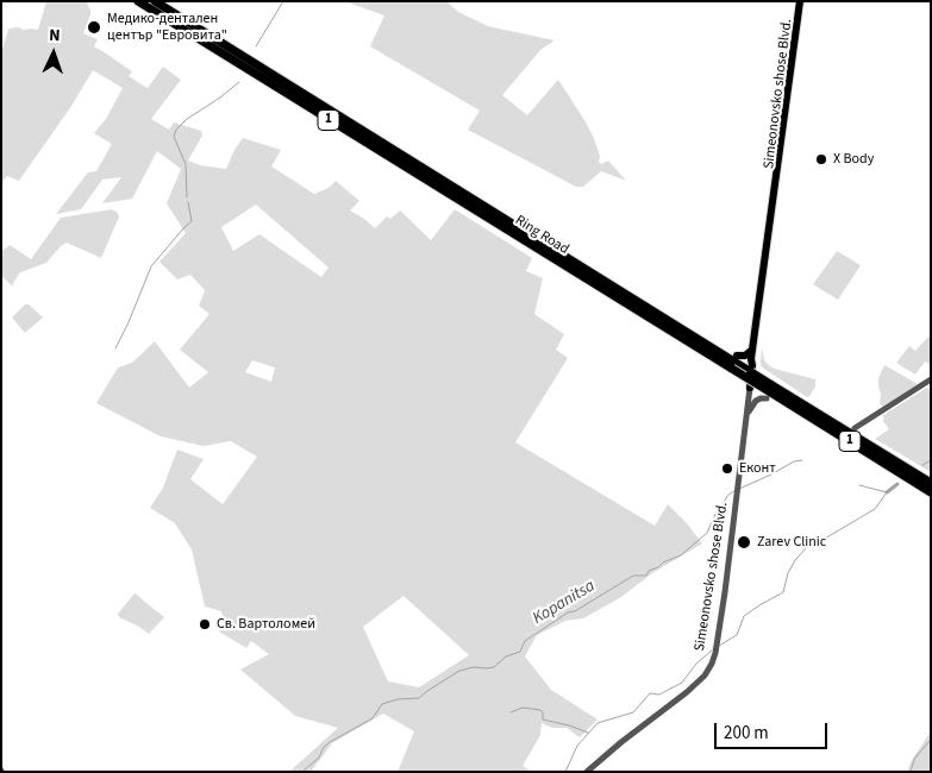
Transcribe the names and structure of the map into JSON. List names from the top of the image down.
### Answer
{
  "streets": {
    "highway": ["1", "Ring Road"],
    "main road": ["Simeonovsko shose Blvd."]
  },
  "water": ["Kopanitsa"],
  "places": [
    "Медико-дентален център \"Евровита\"",
    "X Body",
    "Еконт",
    "Zarev Clinic",
    "Св. Вартоломей"
  ],
  "scale_bar": "200 m",
  "north": "top"
}
